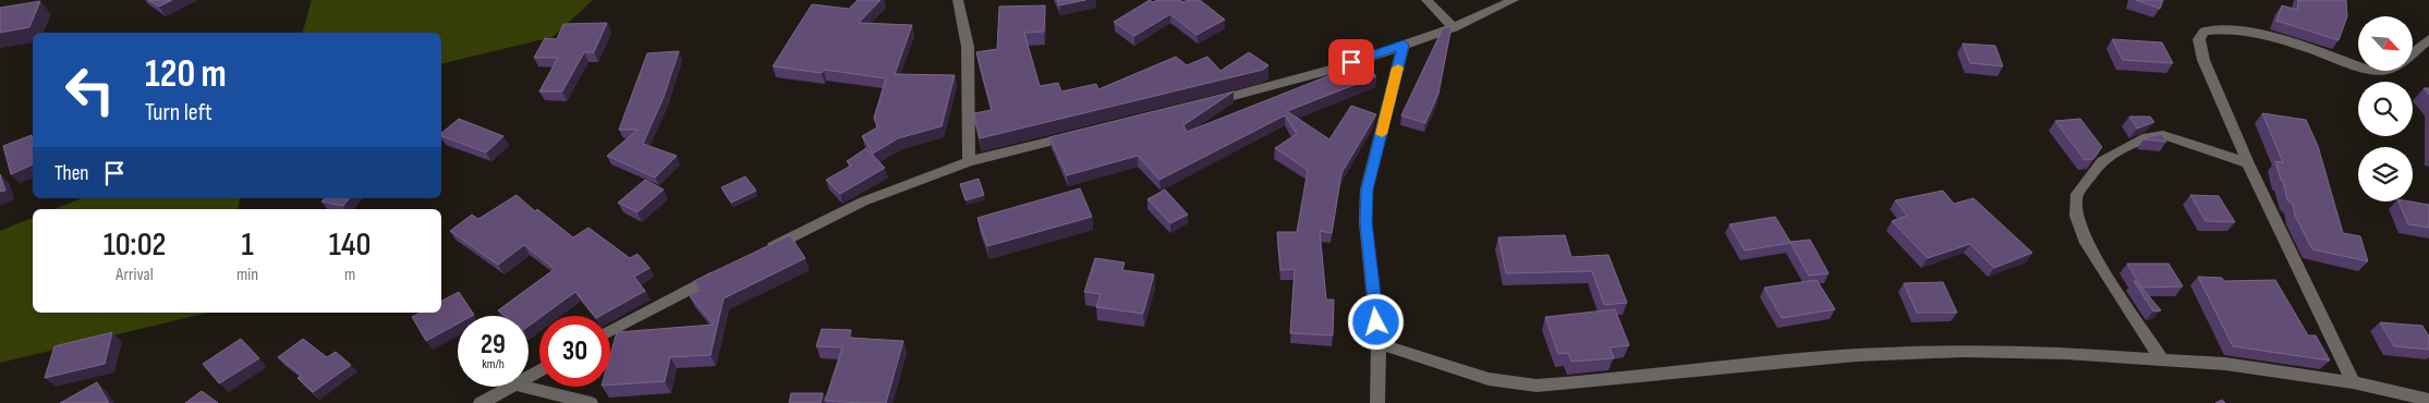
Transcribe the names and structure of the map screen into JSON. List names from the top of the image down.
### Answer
{
  "north": "bottom right",
  "page": {
    "turn": ["120 m", "Turn left"],
    "then": "Then",
    "eta": [
      "10:02",
      "Arrival",
      "1",
      "min",
      "140",
      "m"
    ],
    "speed": "29 km/h",
    "limit": "30"
  }
}
